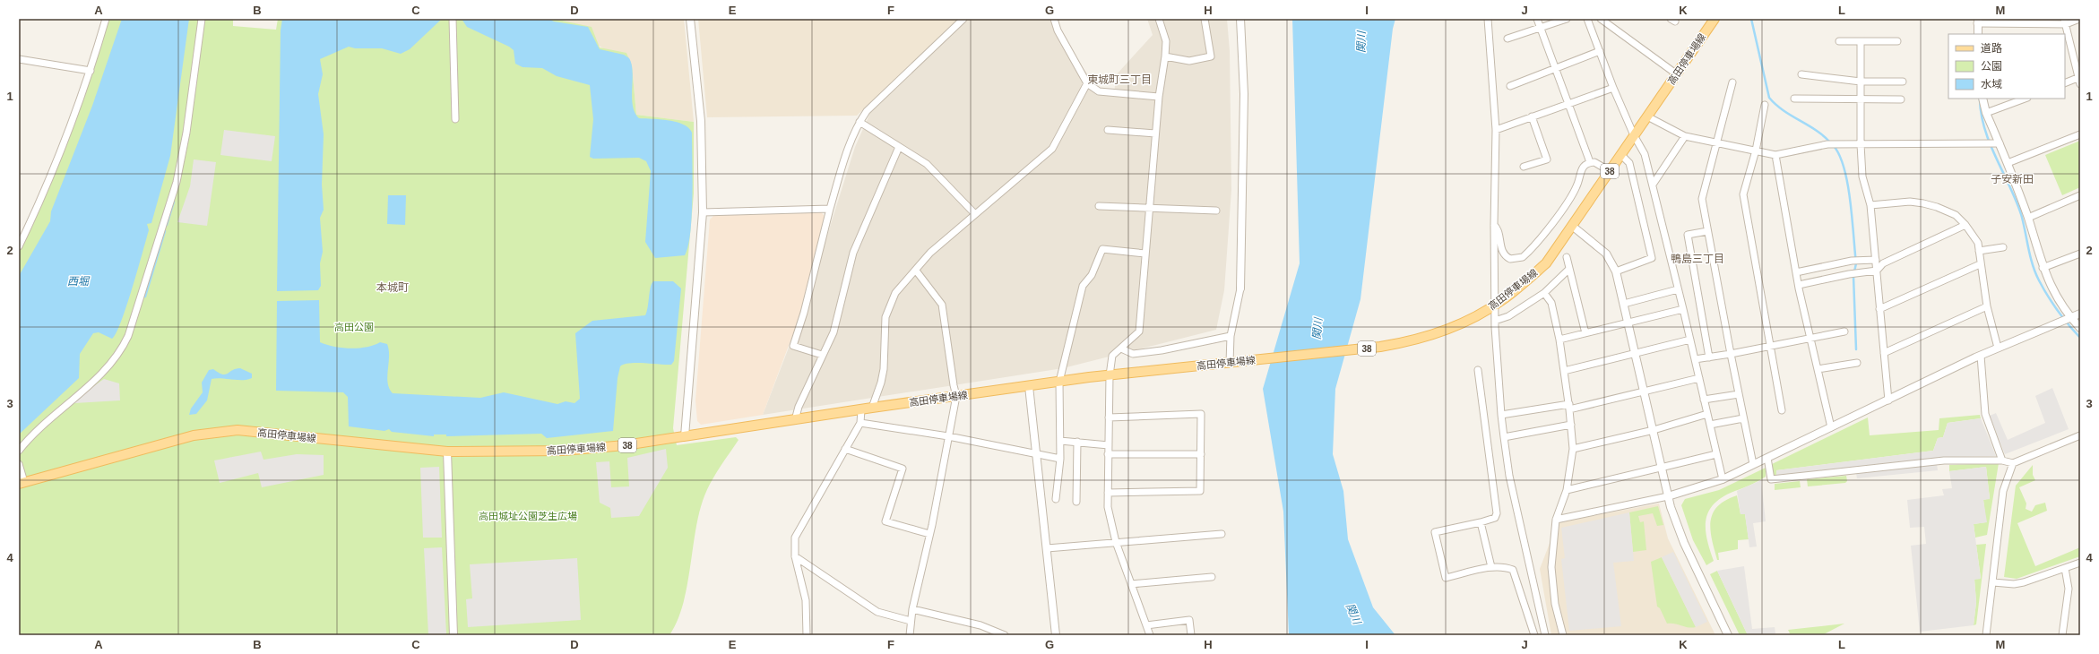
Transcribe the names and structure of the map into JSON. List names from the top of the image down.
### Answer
{
  "streets": {
    "main road": ["高田停車場線", "38"]
  },
  "districts": [
    "東城町三丁目",
    "子安新田",
    "鴨島三丁目",
    "本城町"
  ],
  "water": ["関川", "西堀"],
  "parks": ["高田公園", "高田城址公園芝生広場"],
  "legend": ["道路", "公園", "水域"],
  "grid": {
    "columns": [
      "A",
      "B",
      "C",
      "D",
      "E",
      "F",
      "G",
      "H",
      "I",
      "J",
      "K",
      "L",
      "M"
    ],
    "rows": [
      "1",
      "2",
      "3",
      "4"
    ]
  }
}
